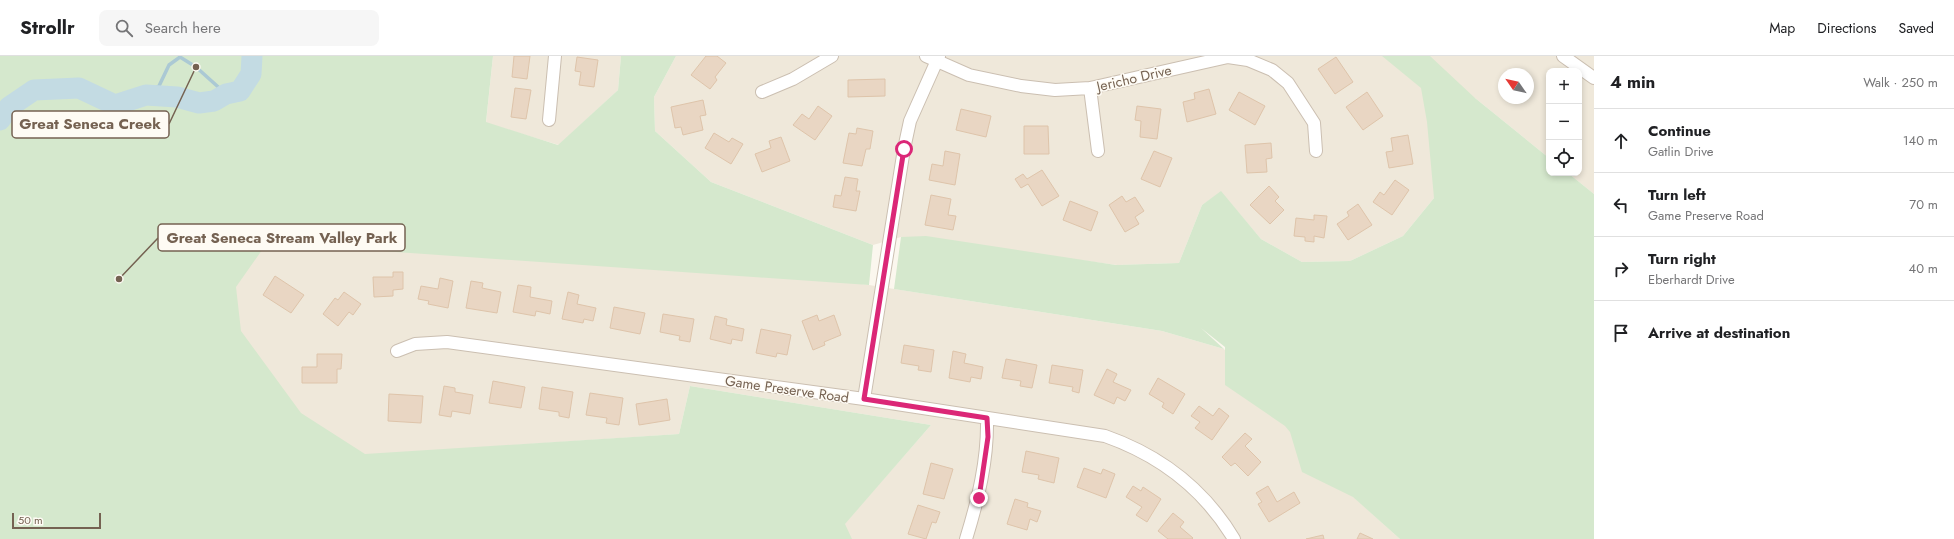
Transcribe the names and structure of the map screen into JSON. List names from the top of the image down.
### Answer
{
  "streets": {
    "street": ["Jericho Drive", "Game Preserve Road"]
  },
  "places": ["Great Seneca Creek", "Great Seneca Stream Valley Park"],
  "scale_bar": "50 m",
  "north": "top left",
  "page": {
    "header": "Strollr",
    "search": "Search here",
    "nav": ["Map", "Directions", "Saved"],
    "heading": ["4 min", "Walk · 250 m"],
    "map_buttons": ["+", "−"],
    "list": [
      ["Continue", "Gatlin Drive", "140 m"],
      ["Turn left", "Game Preserve Road", "70 m"],
      ["Turn right", "Eberhardt Drive", "40 m"],
      "Arrive at destination"
    ],
    "scale": "50 m"
  }
}
